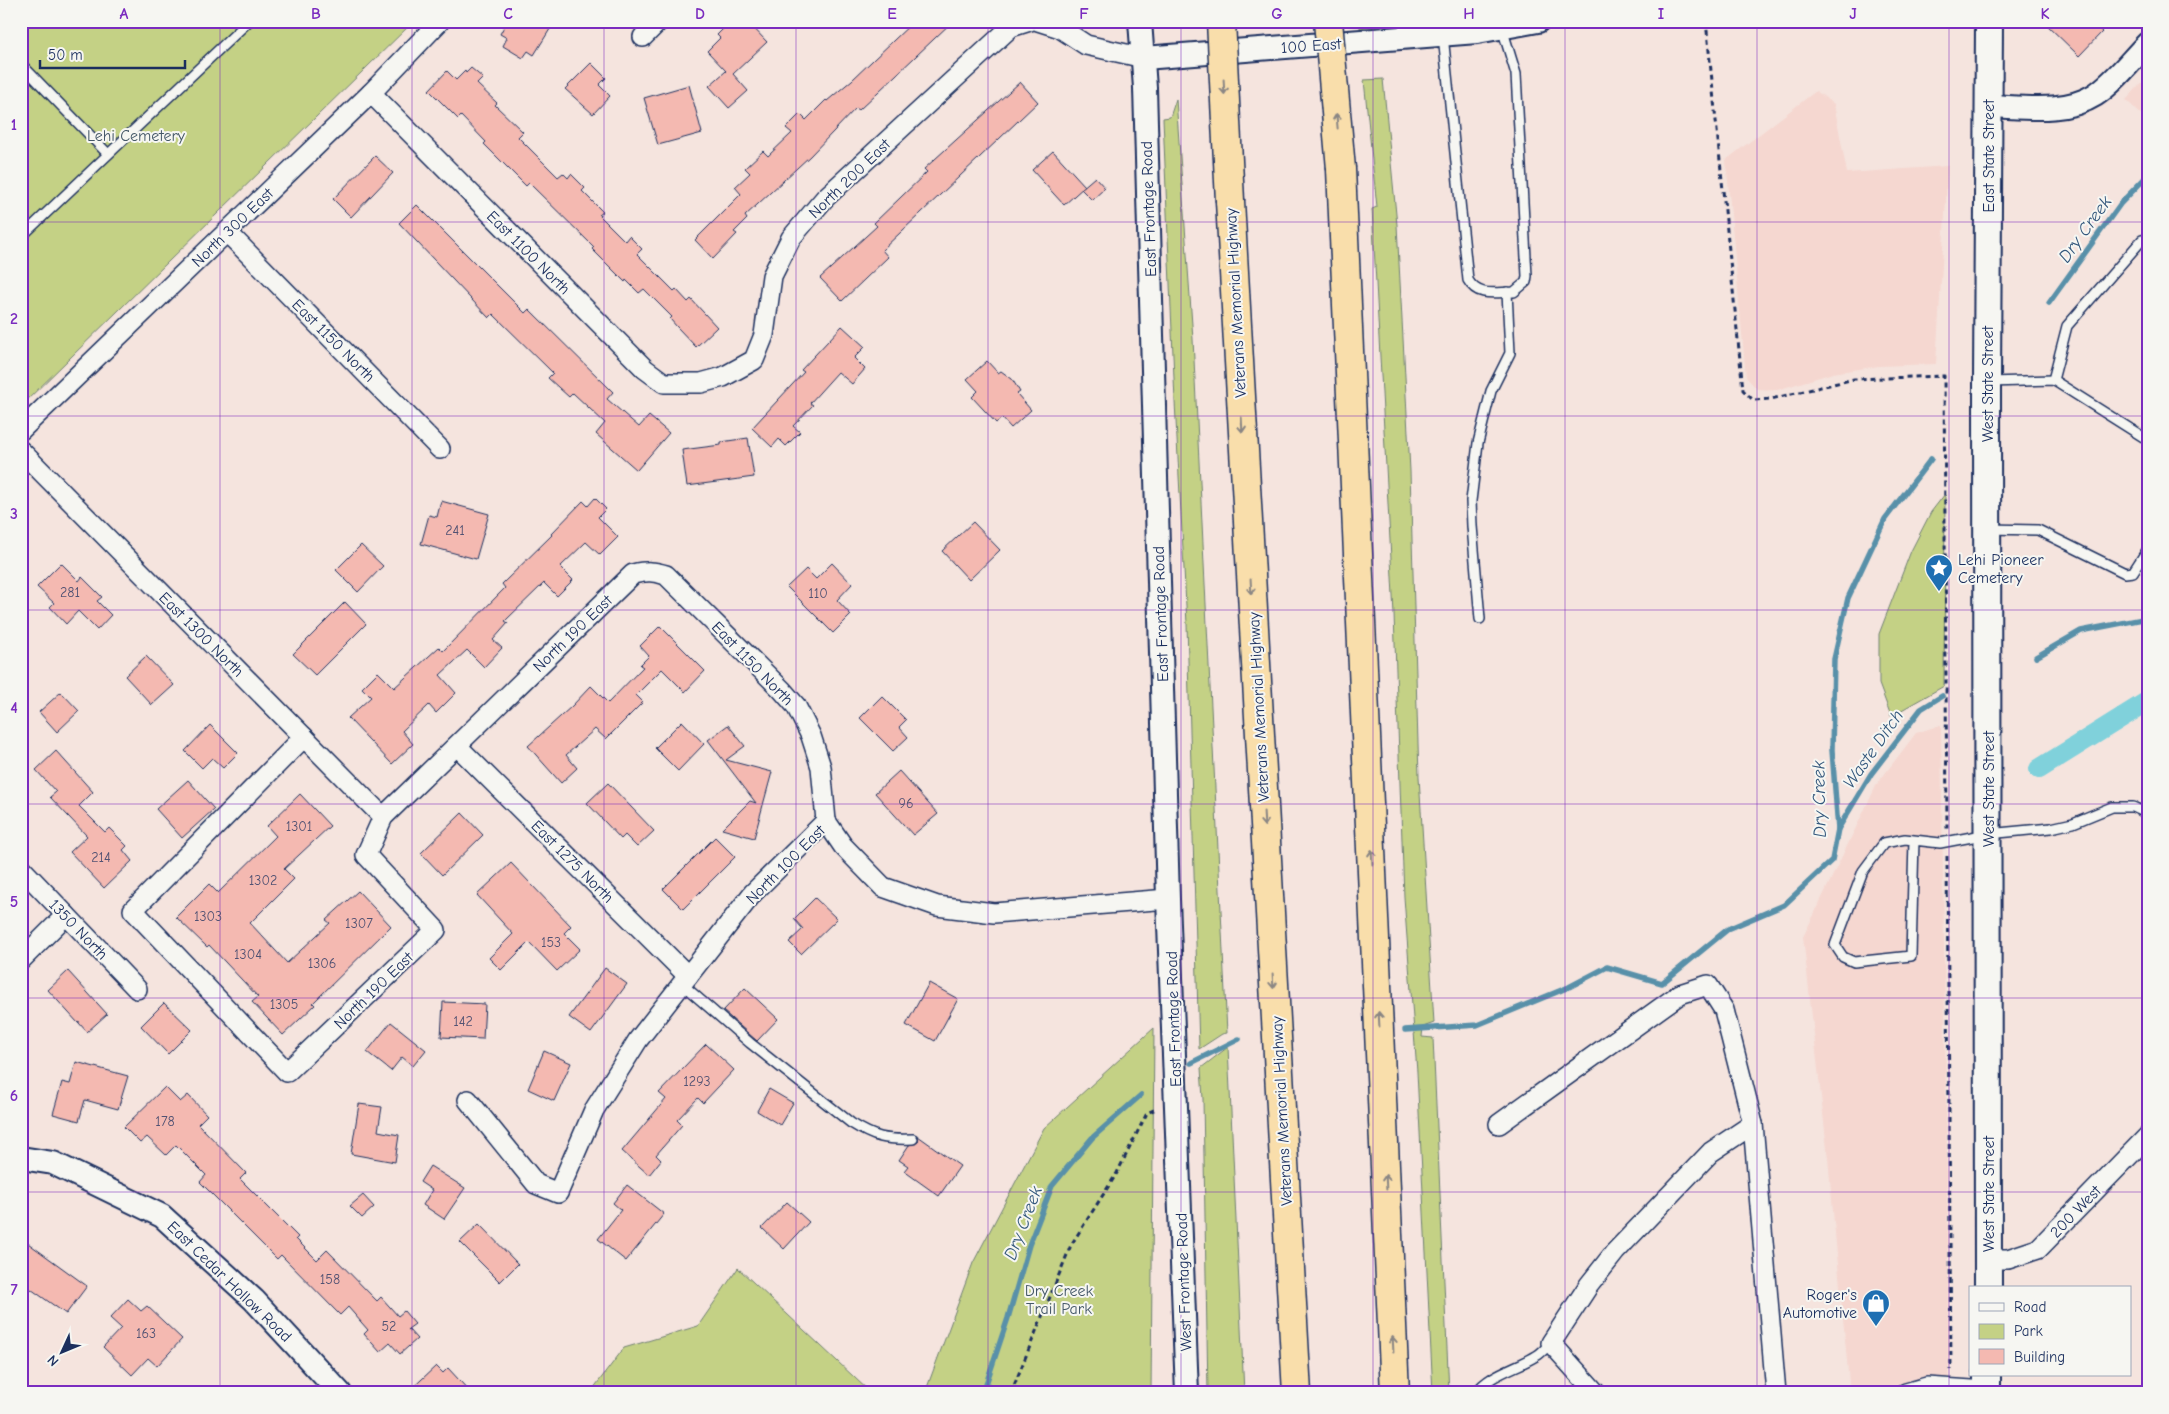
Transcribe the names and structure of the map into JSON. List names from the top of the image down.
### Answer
{
  "streets": {
    "highway": ["Veterans Memorial Highway"],
    "main road": ["East State Street", "West State Street"],
    "street": [
      "100 East",
      "North 200 East",
      "East Frontage Road",
      "North 300 East",
      "East 1100 North",
      "East 1150 North",
      "North 190 East",
      "East 1300 North",
      "East 1275 North",
      "North 100 East",
      "1350 North",
      "200 West",
      "East Cedar Hollow Road",
      "West Frontage Road"
    ]
  },
  "crossings": [
    ["100 East", "East Frontage Road"],
    ["East State Street", "West State Street"],
    ["North 200 East", "East 1100 North"],
    ["East Frontage Road", "North 100 East"],
    ["East Frontage Road", "West Frontage Road"],
    ["North 300 East", "East 1100 North"],
    ["North 300 East", "East 1150 North"],
    ["East 1150 North", "North 190 East"],
    ["East 1150 North", "North 100 East"],
    ["West State Street", "200 West"],
    ["North 190 East", "East 1300 North"],
    ["North 190 East", "East 1275 North"],
    ["East 1275 North", "North 100 East"]
  ],
  "water": ["Dry Creek", "Waste Ditch"],
  "parks": ["Lehi Cemetery", "Dry Creek Trail Park"],
  "places": {
    "place": ["Lehi Pioneer Cemetery"],
    "shop": ["Roger's Automotive"]
  },
  "house_numbers": [
    "241",
    "281",
    "110",
    "96",
    "1301",
    "214",
    "1302",
    "1303",
    "1307",
    "153",
    "1304",
    "1306",
    "1305",
    "142",
    "1293",
    "178",
    "158",
    "52",
    "163"
  ],
  "legend": ["Road", "Park", "Building"],
  "scale_bar": "50 m",
  "north": "bottom left",
  "grid": {
    "columns": [
      "A",
      "B",
      "C",
      "D",
      "E",
      "F",
      "G",
      "H",
      "I",
      "J",
      "K"
    ],
    "rows": [
      "1",
      "2",
      "3",
      "4",
      "5",
      "6",
      "7"
    ]
  }
}
